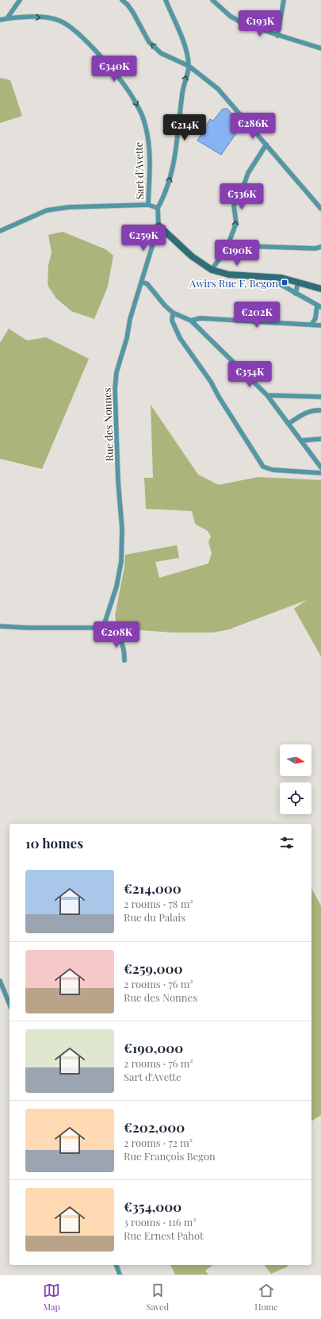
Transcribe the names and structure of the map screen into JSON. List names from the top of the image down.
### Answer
{
  "streets": {
    "street": ["Sart d'Avette", "Rue des Nonnes"]
  },
  "crossings": [
    ["Sart d'Avette", "Rue des Nonnes"]
  ],
  "one_way": ["Sart d'Avette"],
  "places": {
    "transit": ["Awirs Rue F. Begon"]
  },
  "north": "right",
  "page": {
    "price": [
      "€193K",
      "€340K",
      "€286K",
      "€214K",
      "€536K",
      "€259K",
      "€190K",
      "€202K",
      "€354K",
      "€208K"
    ],
    "heading": "10 homes",
    "list": [
      {
        "name": "€214,000",
        "note": "2 rooms · 78 m² · Rue du Palais"
      },
      {
        "name": "€259,000",
        "note": "2 rooms · 76 m² · Rue des Nonnes"
      },
      {
        "name": "€190,000",
        "note": "2 rooms · 76 m² · Sart d'Avette"
      },
      {
        "name": "€202,000",
        "note": "2 rooms · 72 m² · Rue François Begon"
      },
      {
        "name": "€354,000",
        "note": "3 rooms · 116 m² · Rue Ernest Pahot"
      }
    ],
    "tabs": ["Map", "Saved", "Home"]
  }
}
